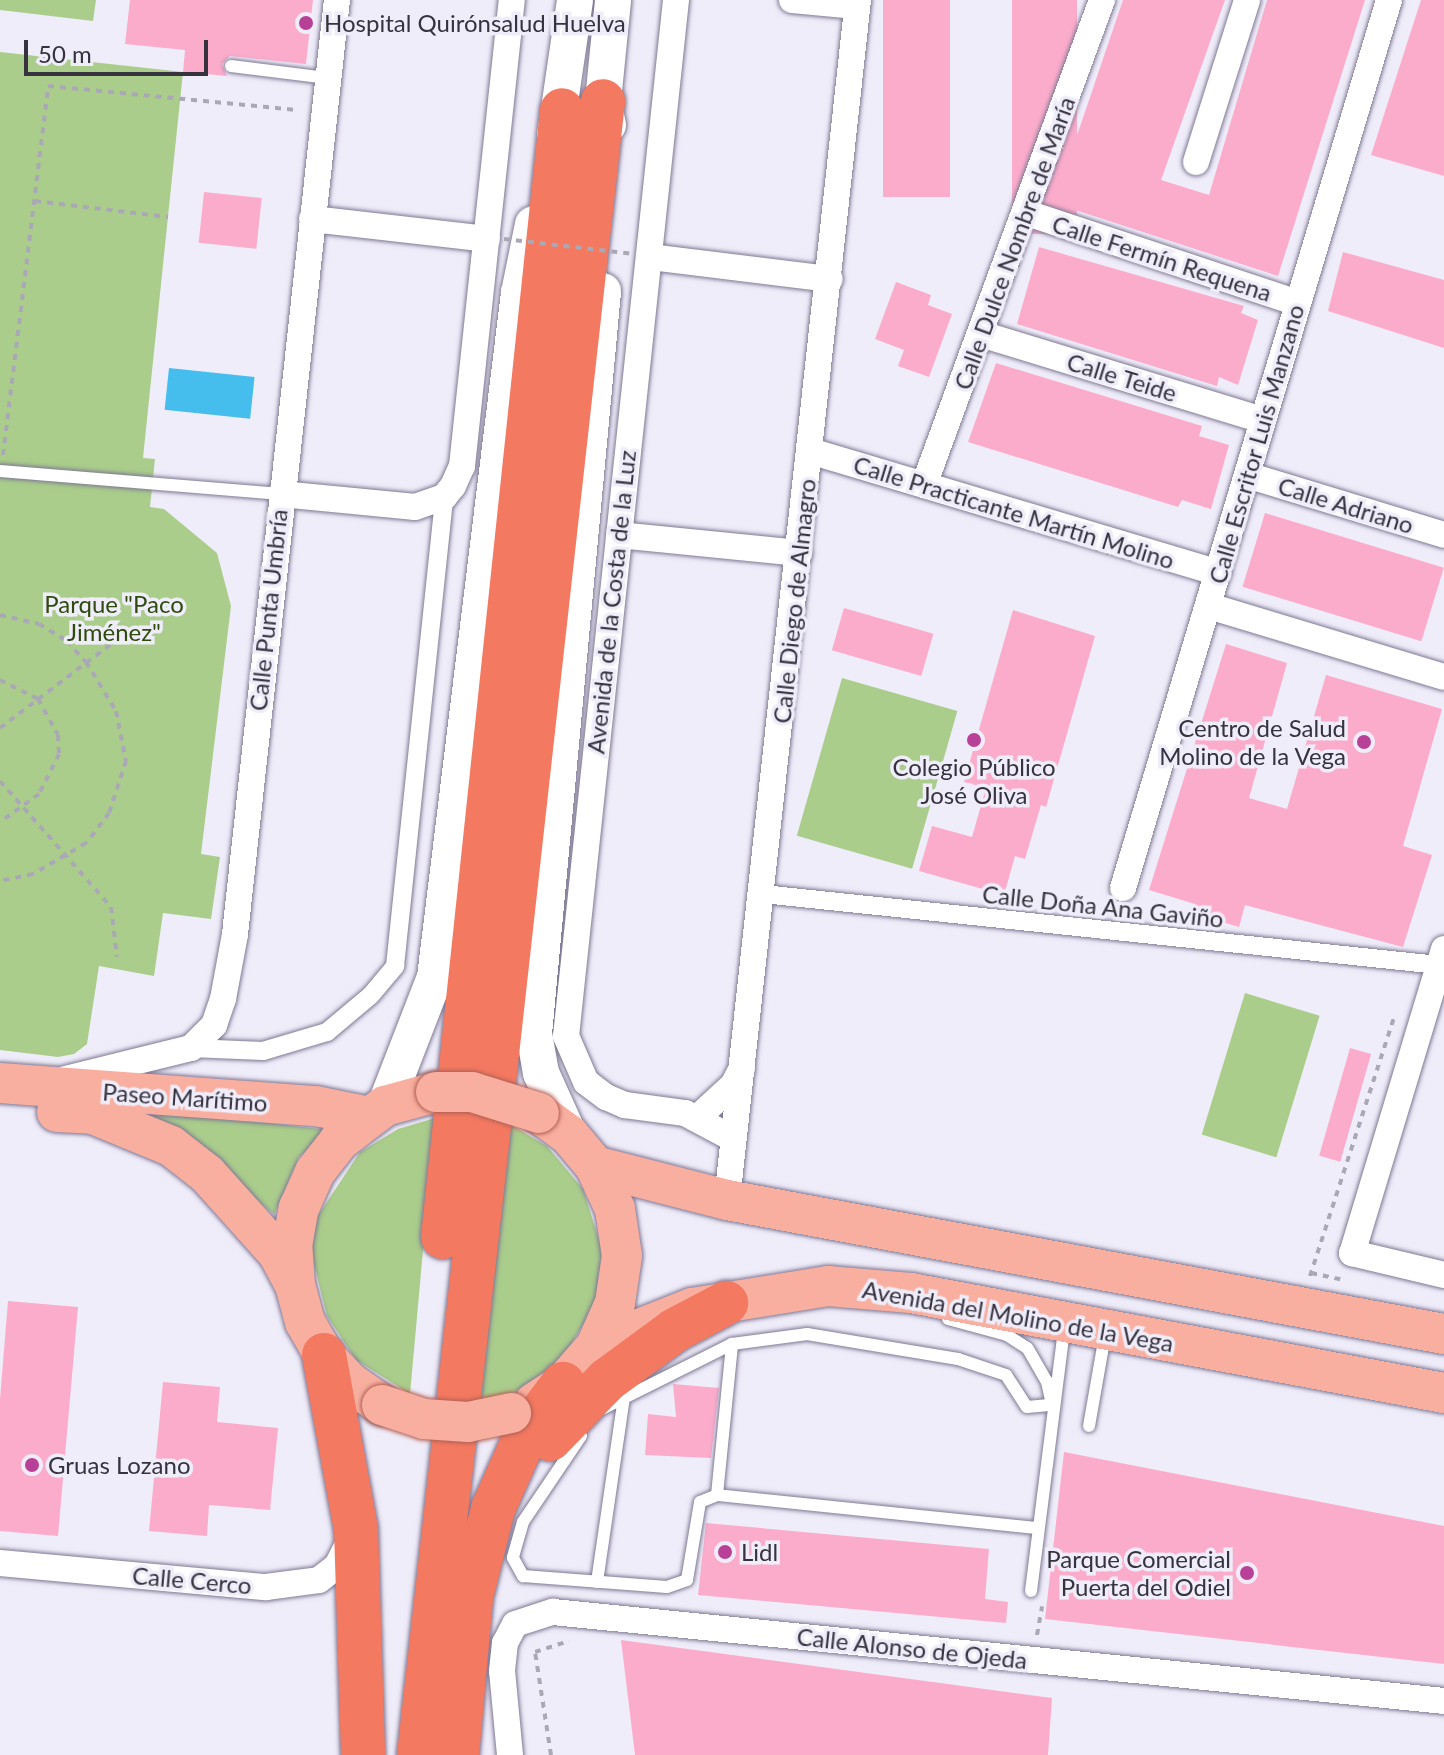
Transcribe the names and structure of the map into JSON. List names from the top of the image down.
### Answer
{
  "streets": {
    "main road": ["Paseo Marítimo", "Avenida del Molino de la Vega"],
    "street": [
      "Calle Dulce Nombre de María",
      "Calle Fermín Requena",
      "Calle Teide",
      "Calle Escritor Luis Manzano",
      "Calle Adriano",
      "Calle Practicante Martín Molino",
      "Calle Diego de Almagro",
      "Avenida de la Costa de la Luz",
      "Calle Punta Umbría",
      "Calle Doña Ana Gaviño",
      "Calle Cerco",
      "Calle Alonso de Ojeda"
    ]
  },
  "crossings": [
    ["Calle Dulce Nombre de María", "Calle Fermín Requena"],
    ["Calle Dulce Nombre de María", "Calle Teide"],
    ["Calle Dulce Nombre de María", "Calle Practicante Martín Molino"],
    ["Calle Fermín Requena", "Calle Escritor Luis Manzano"],
    ["Calle Teide", "Calle Escritor Luis Manzano"],
    ["Calle Escritor Luis Manzano", "Calle Adriano"],
    ["Calle Escritor Luis Manzano", "Calle Practicante Martín Molino"],
    ["Calle Practicante Martín Molino", "Calle Diego de Almagro"],
    ["Calle Diego de Almagro", "Avenida de la Costa de la Luz"],
    ["Calle Diego de Almagro", "Calle Doña Ana Gaviño"]
  ],
  "parks": ["Parque \"Paco Jiménez\""],
  "places": [
    "Hospital Quirónsalud Huelva",
    "Colegio Público José Oliva",
    "Centro de Salud Molino de la Vega",
    "Gruas Lozano",
    "Lidl",
    "Parque Comercial Puerta del Odiel"
  ],
  "scale_bar": "50 m"
}
